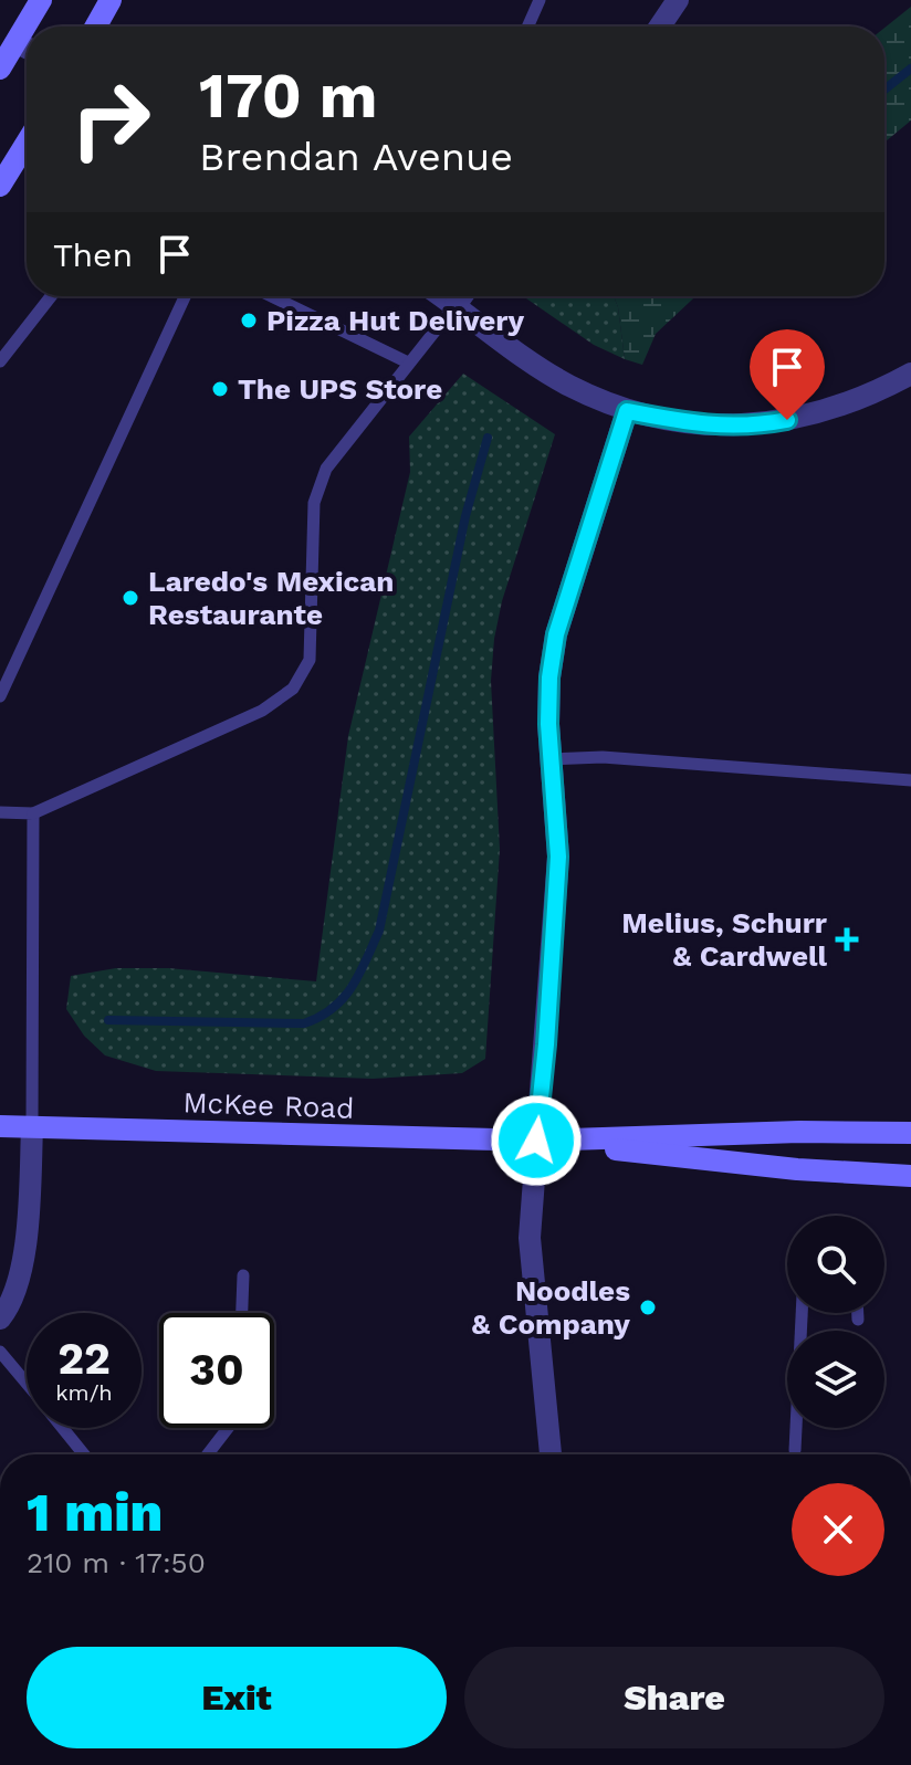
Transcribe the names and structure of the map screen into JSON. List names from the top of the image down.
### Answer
{
  "streets": {
    "main road": ["McKee Road"]
  },
  "places": {
    "other": [
      "Pizza Hut Delivery",
      "The UPS Store",
      "Laredo's Mexican Restaurante",
      "Noodles & Company"
    ],
    "health": ["Melius, Schurr & Cardwell"]
  },
  "page": {
    "turn": ["170 m", "Brendan Avenue"],
    "then": "Then",
    "speed": "22 km/h",
    "limit": "30",
    "heading": ["1 min", "210 m · 17:50"],
    "buttons": ["Exit", "Share"]
  }
}
